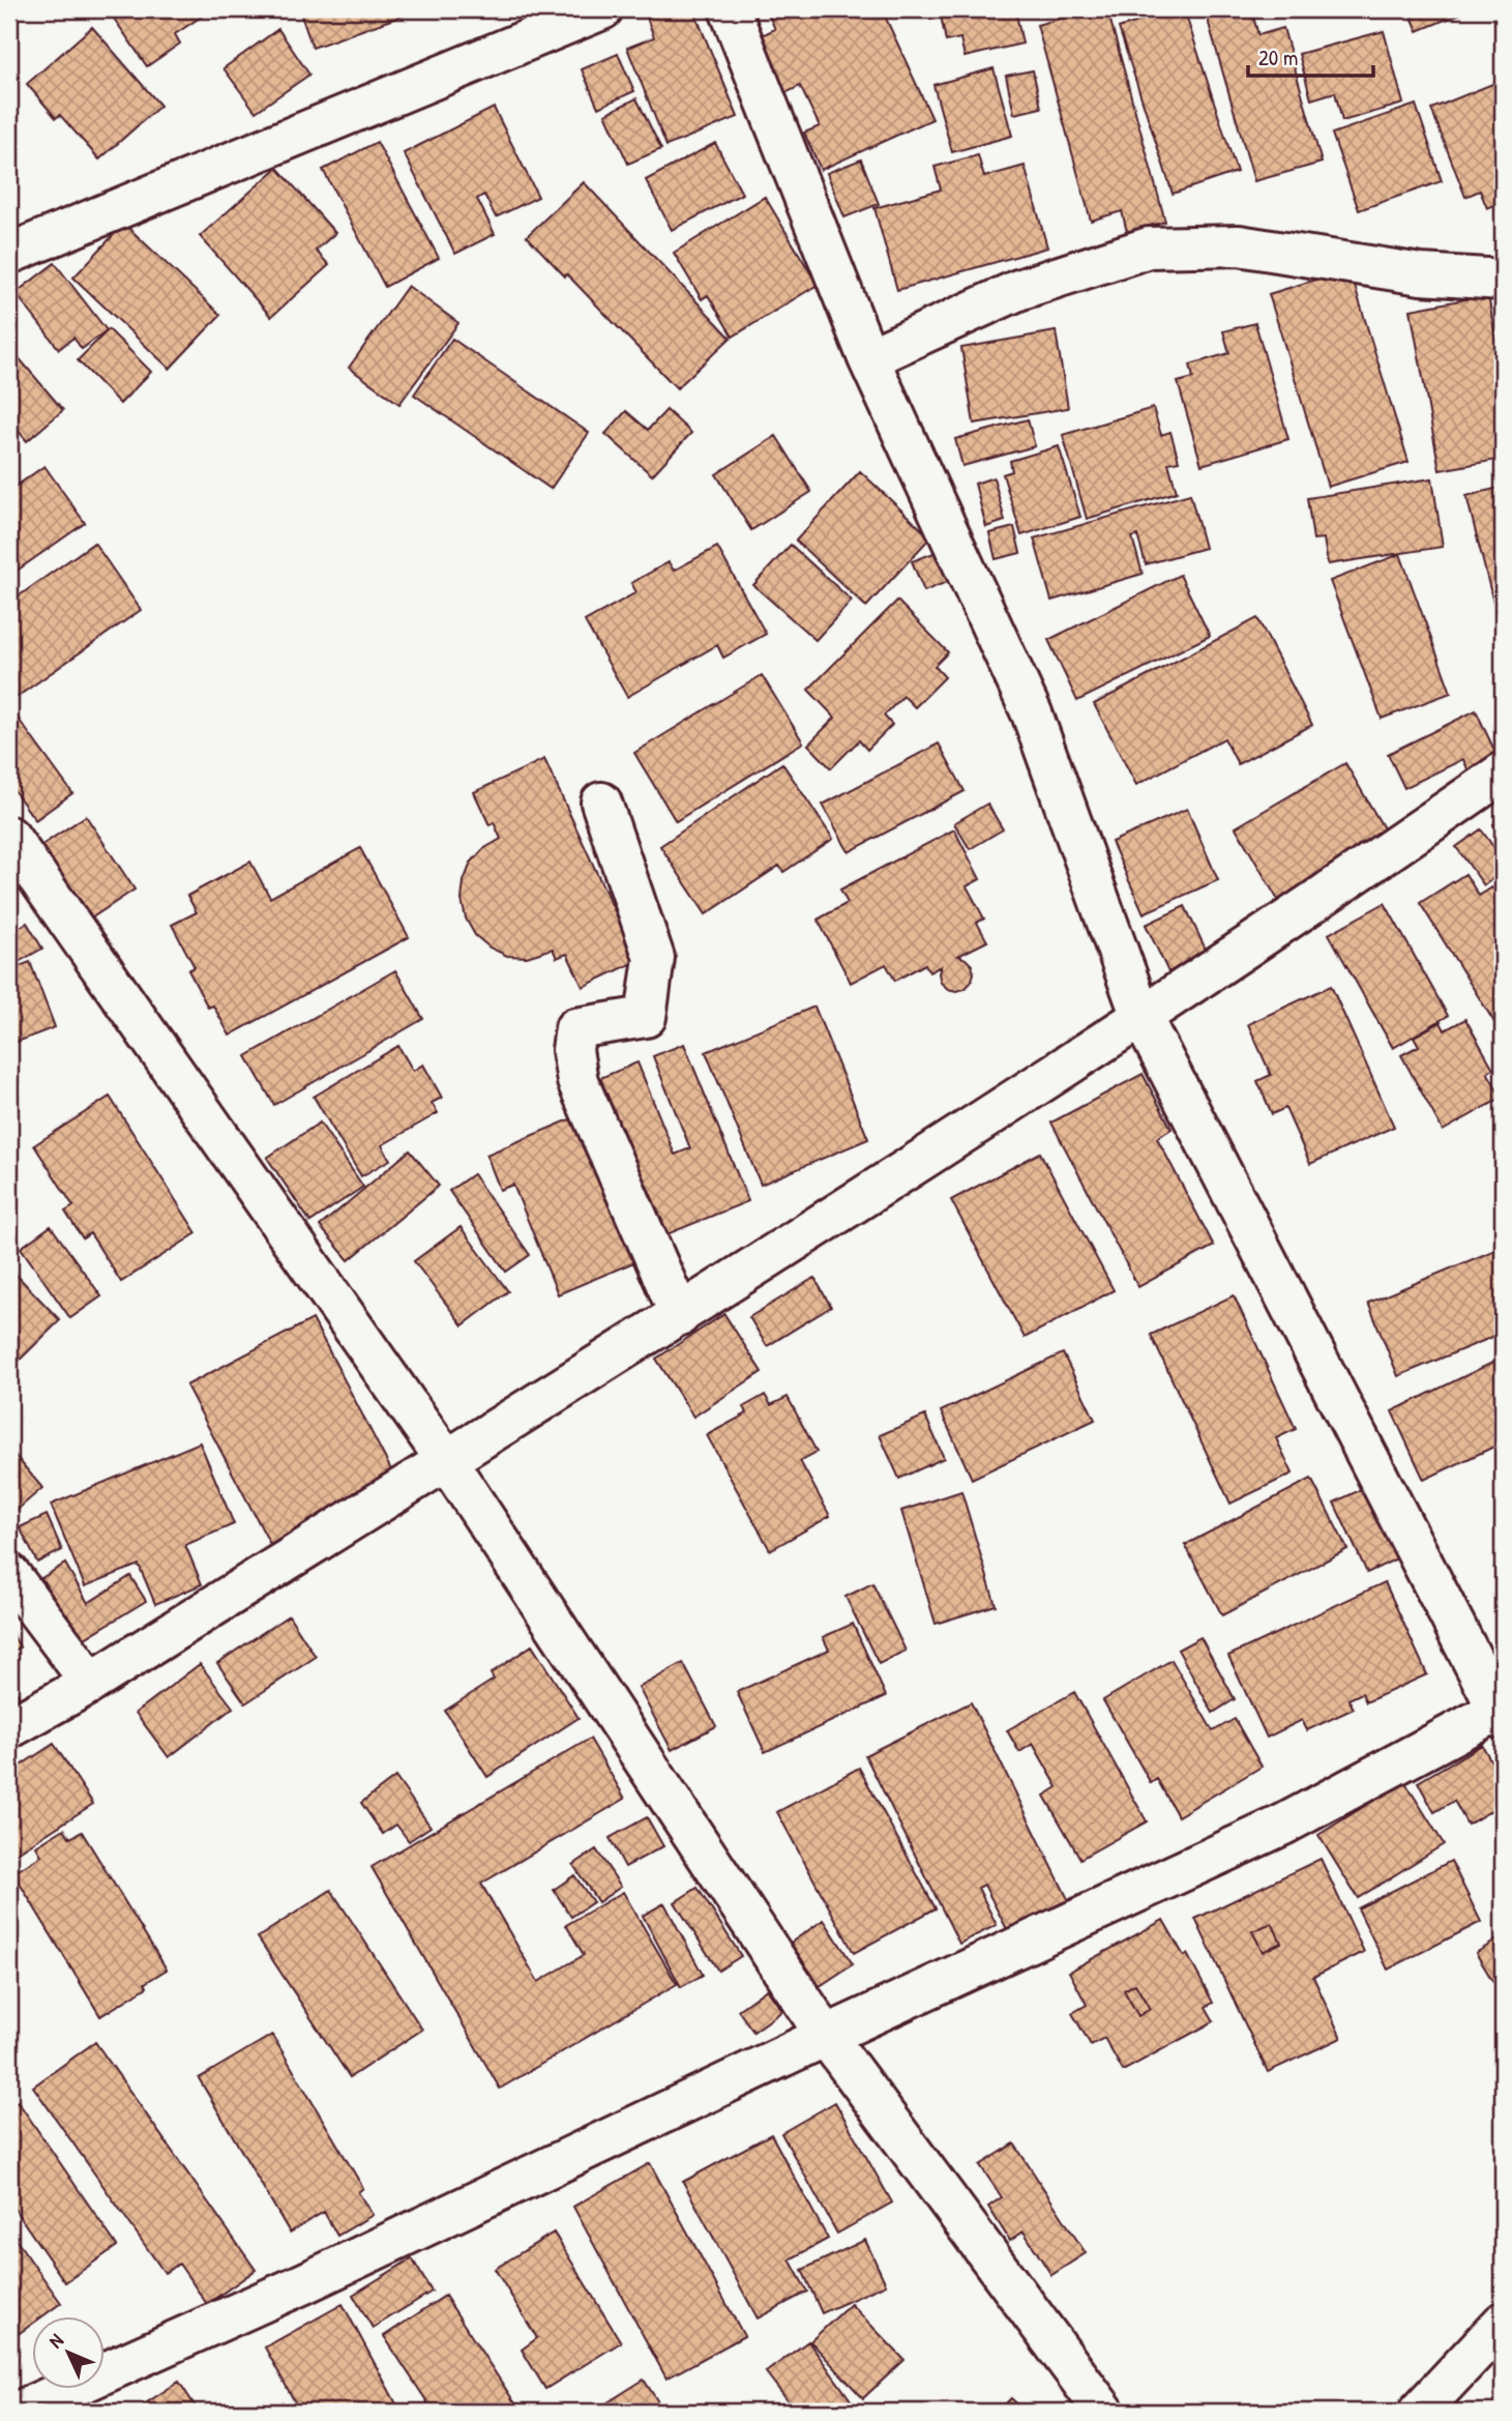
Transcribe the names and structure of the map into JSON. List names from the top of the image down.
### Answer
{
  "scale_bar": "20 m",
  "north": "top left"
}
